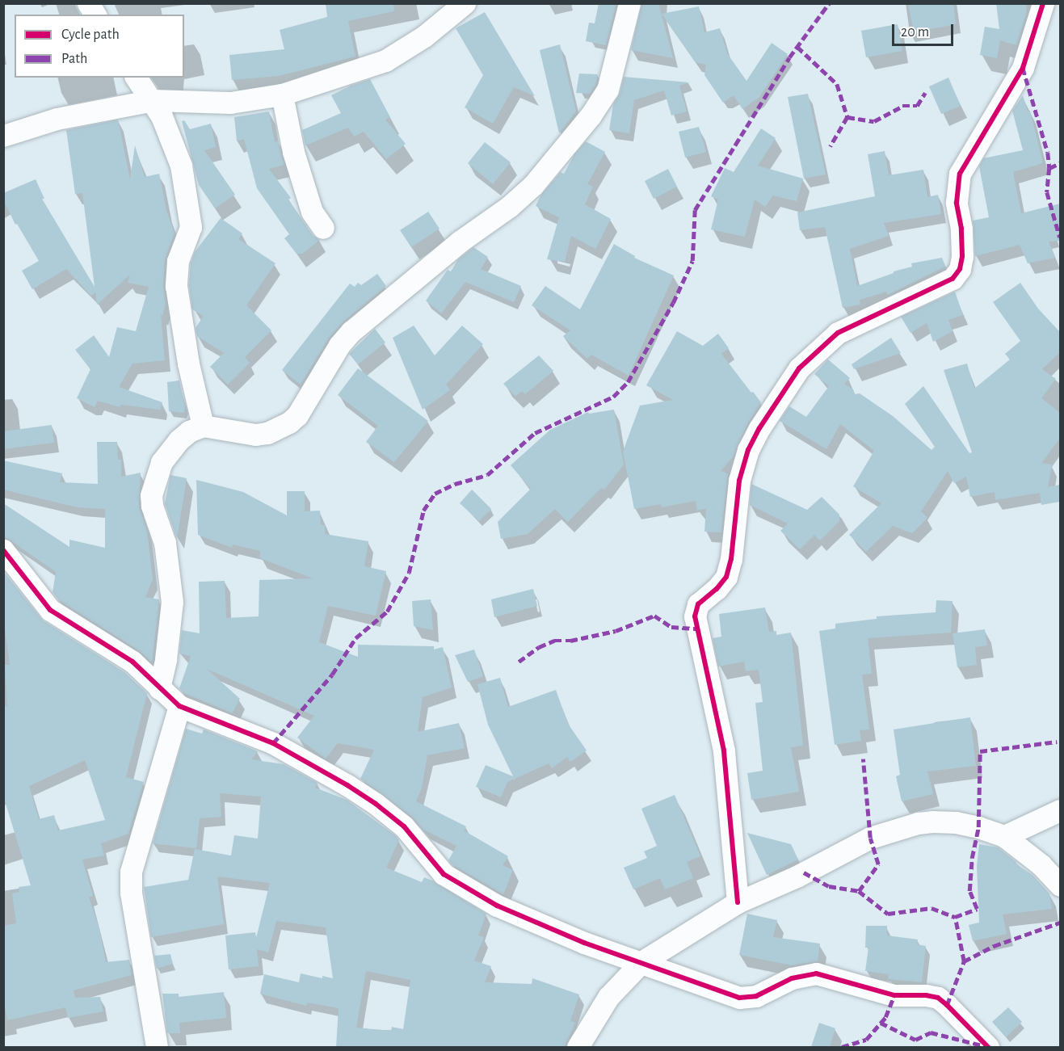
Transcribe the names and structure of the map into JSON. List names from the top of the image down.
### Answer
{
  "legend": ["Cycle path", "Path"],
  "scale_bar": "20 m"
}
